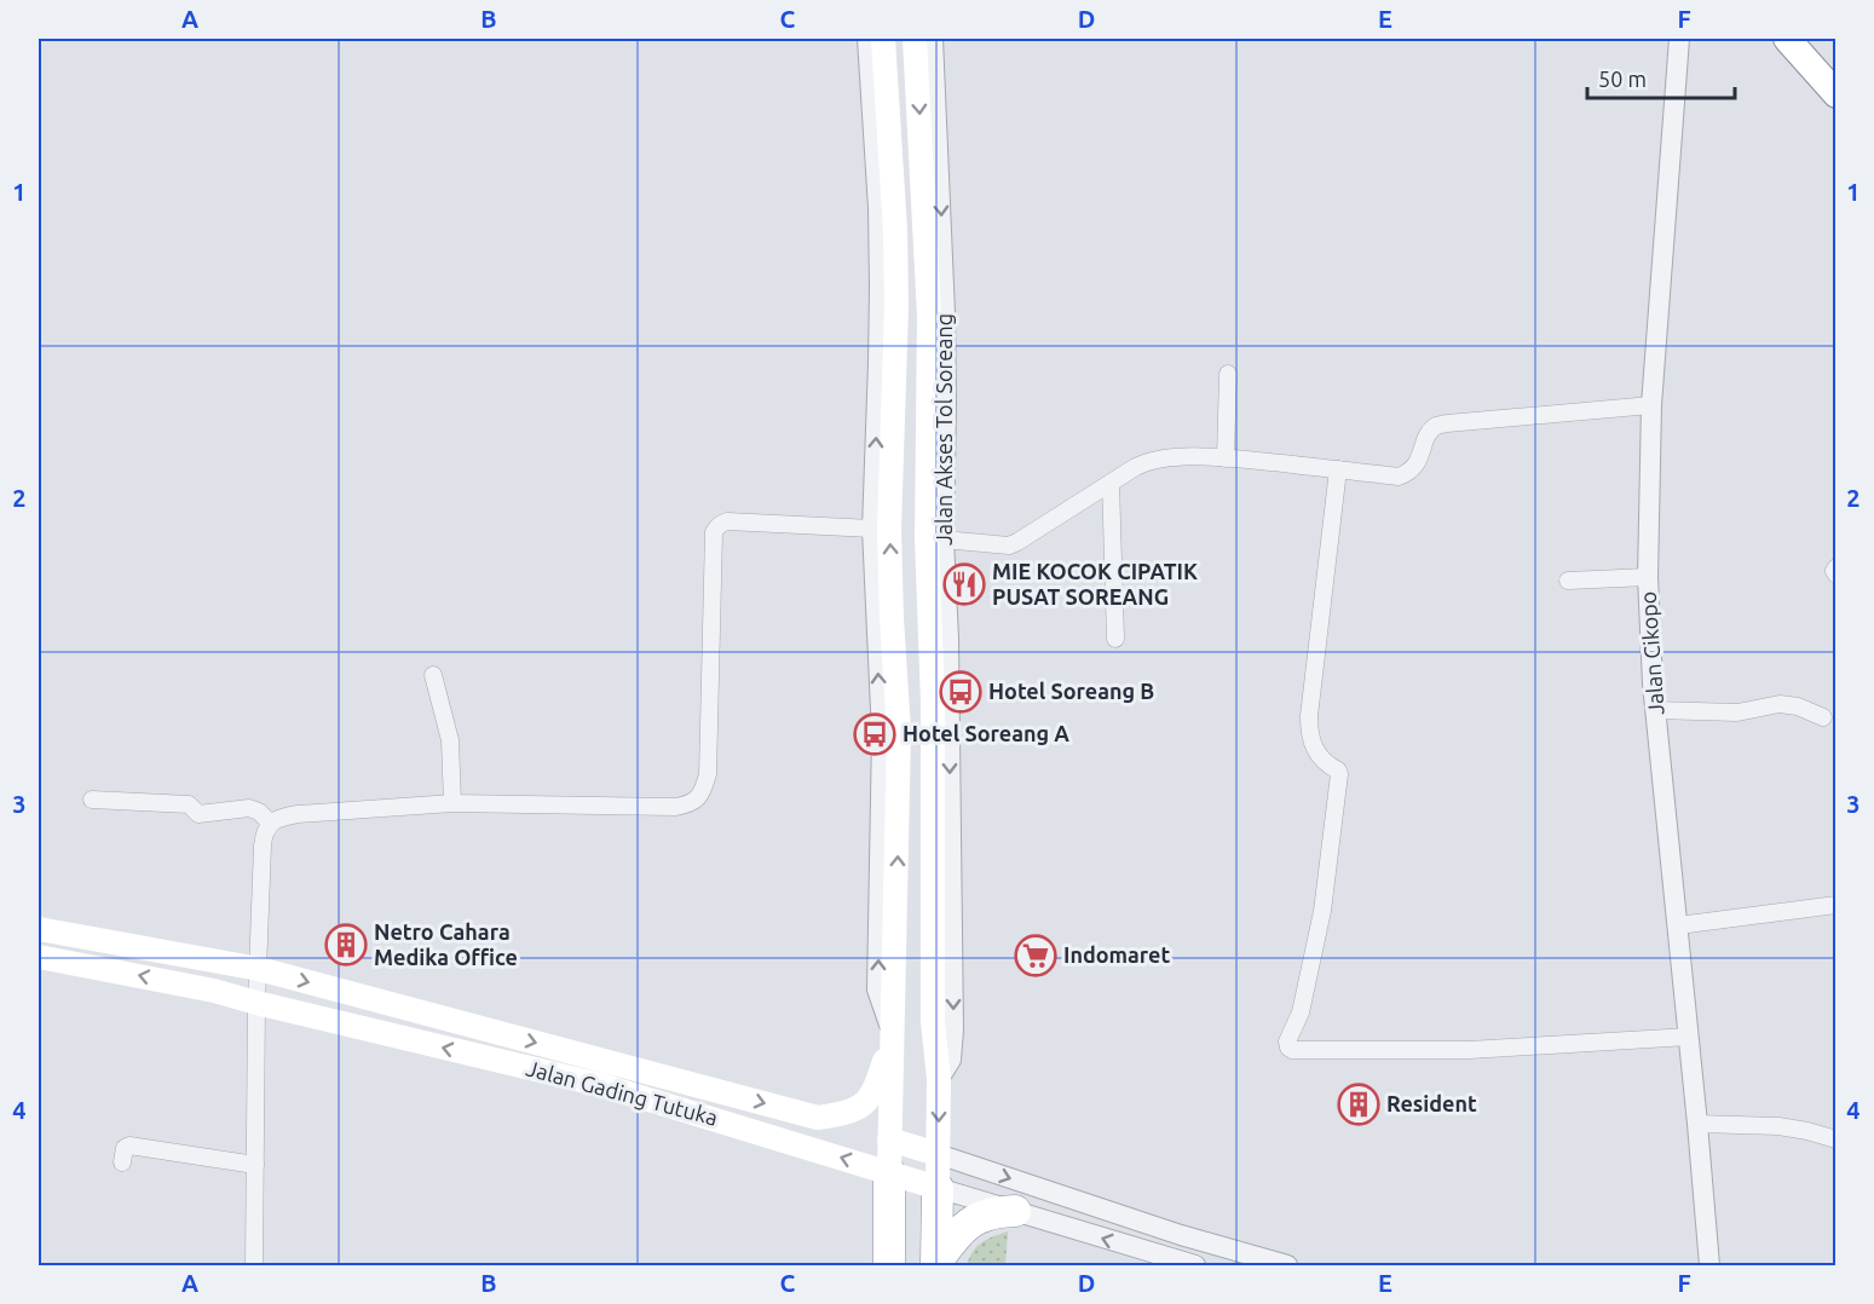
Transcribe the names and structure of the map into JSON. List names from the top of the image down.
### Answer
{
  "streets": {
    "main road": ["Jalan Akses Tol Soreang", "Jalan Gading Tutuka"],
    "street": ["Jalan Cikopo"]
  },
  "crossings": [
    ["Jalan Akses Tol Soreang", "Jalan Gading Tutuka"]
  ],
  "places": {
    "restaurant": ["MIE KOCOK CIPATIK PUSAT SOREANG"],
    "bus stop": ["Hotel Soreang B", "Hotel Soreang A"],
    "building": ["Netro Cahara Medika Office", "Resident"],
    "supermarket": ["Indomaret"]
  },
  "scale_bar": "50 m",
  "grid": {
    "columns": [
      "A",
      "B",
      "C",
      "D",
      "E",
      "F"
    ],
    "rows": [
      "1",
      "2",
      "3",
      "4"
    ]
  }
}
